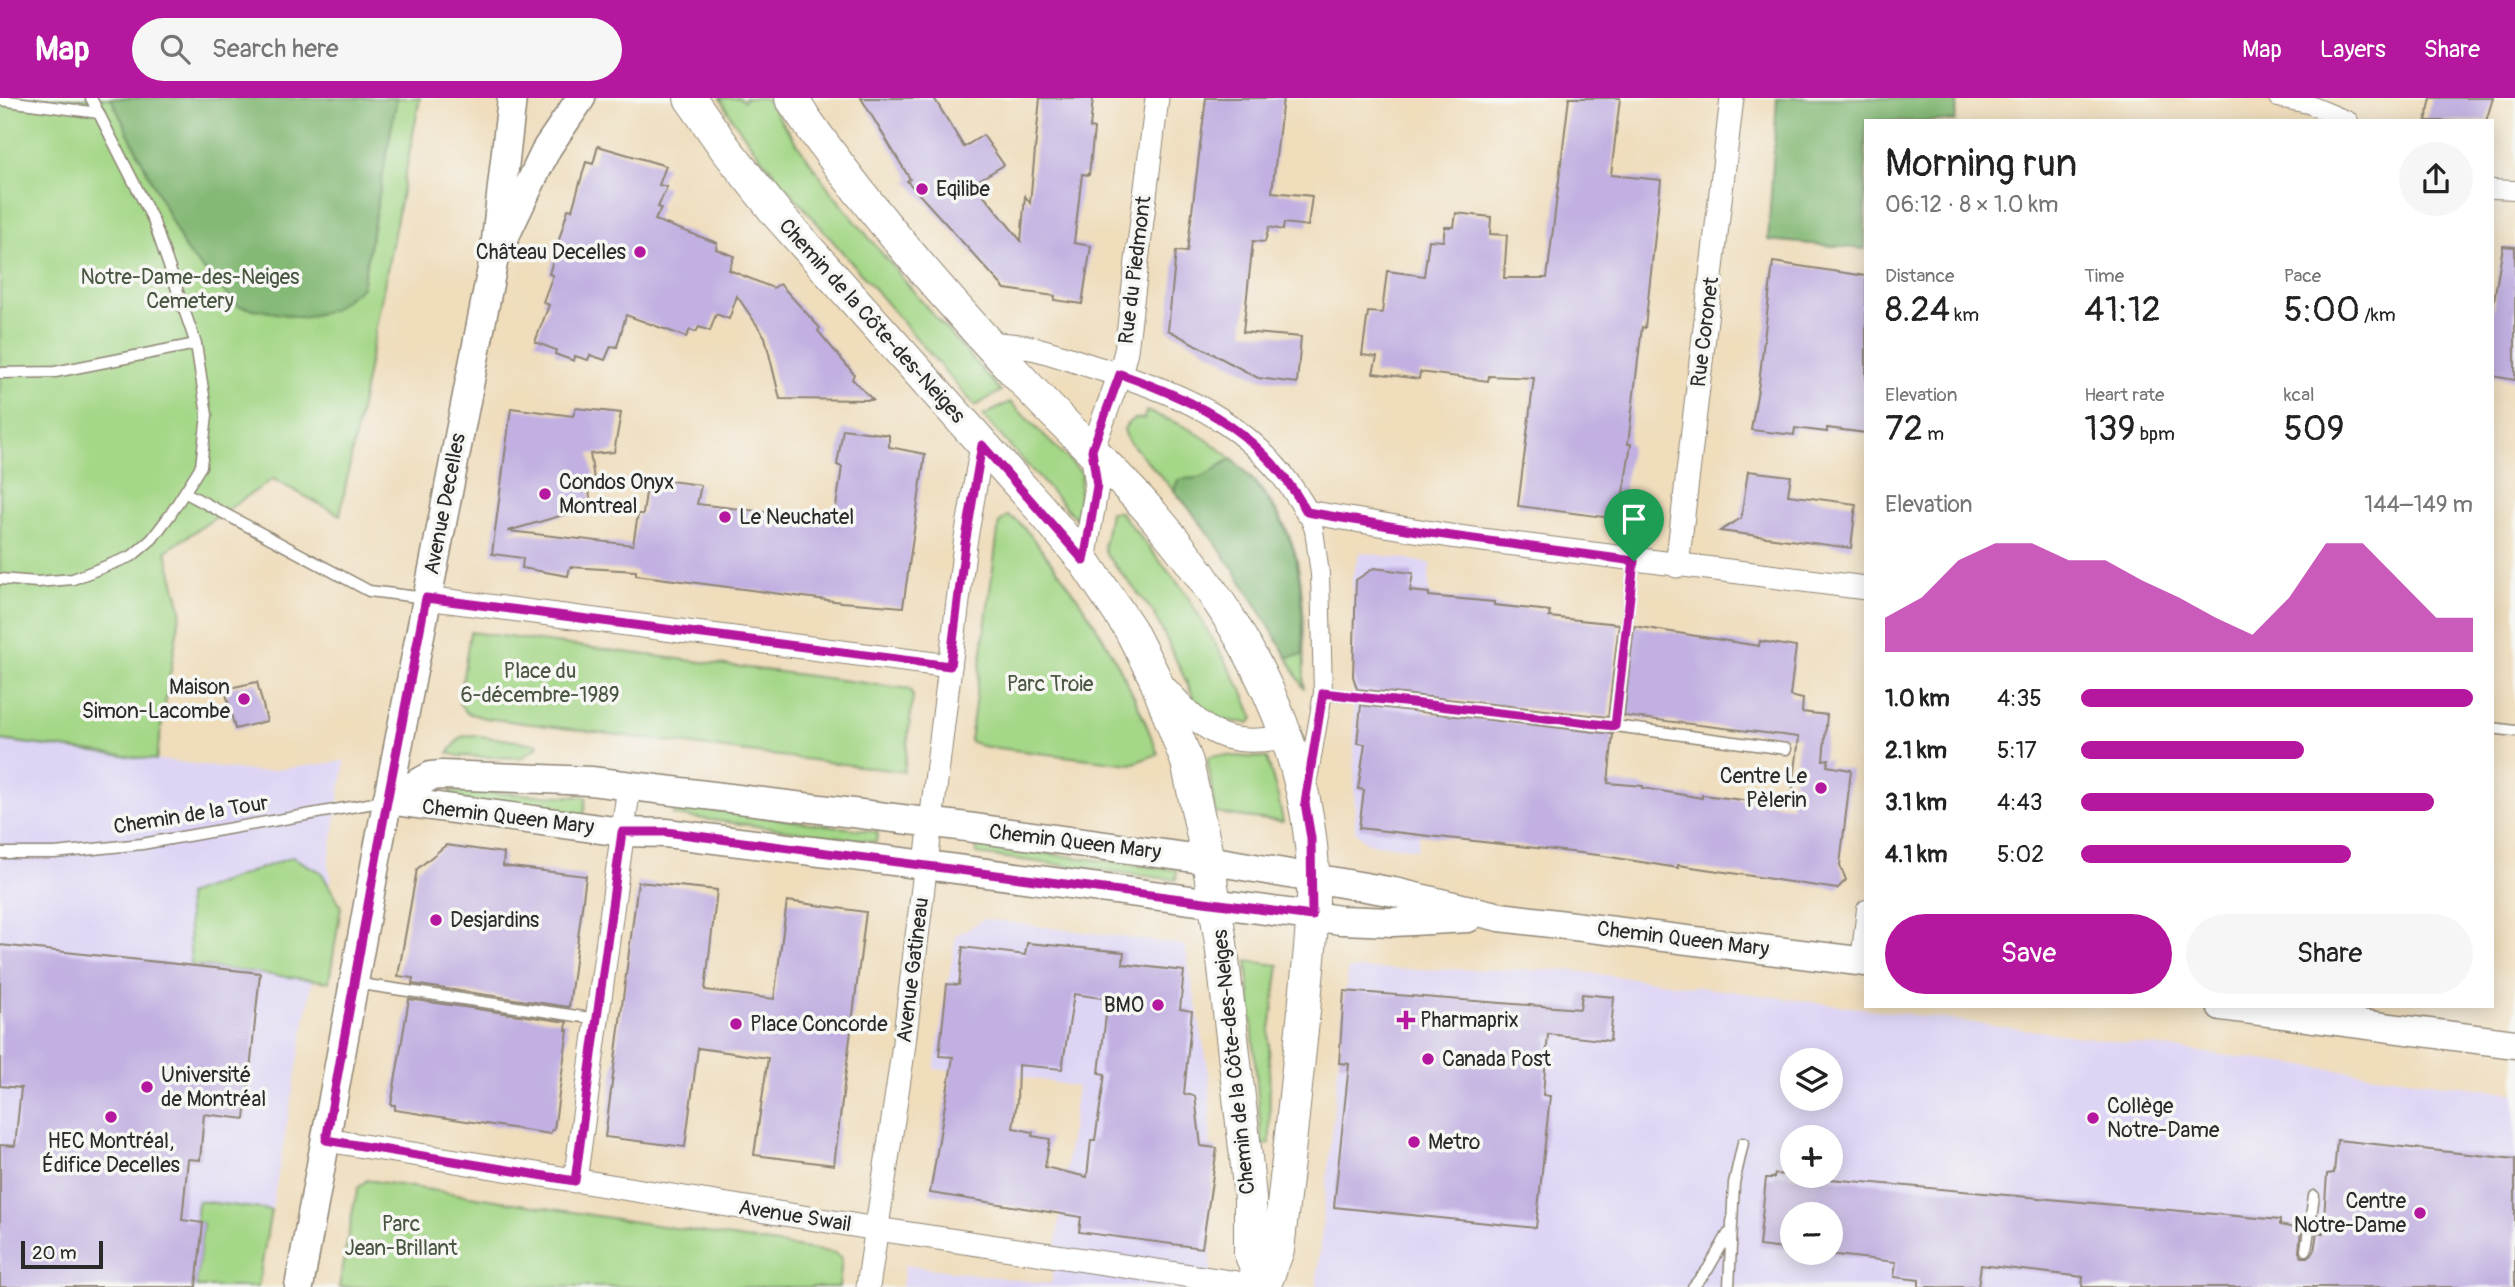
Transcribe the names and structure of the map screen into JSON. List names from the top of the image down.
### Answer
{
  "streets": {
    "main road": ["Chemin de la Côte-des-Neiges"],
    "street": [
      "Rue du Piedmont",
      "Rue Coronet",
      "Avenue Decelles",
      "Chemin Queen Mary",
      "Avenue Gatineau",
      "Avenue Swail"
    ],
    "lane": ["Chemin de la Tour"]
  },
  "crossings": [
    ["Rue du Piedmont", "Chemin de la Côte-des-Neiges"],
    ["Chemin de la Côte-des-Neiges", "Chemin Queen Mary"],
    ["Chemin de la Côte-des-Neiges", "Avenue Gatineau"],
    ["Chemin de la Côte-des-Neiges", "Avenue Swail"],
    ["Avenue Decelles", "Chemin de la Tour"],
    ["Avenue Decelles", "Chemin Queen Mary"],
    ["Avenue Decelles", "Avenue Swail"],
    ["Chemin de la Tour", "Chemin Queen Mary"],
    ["Chemin Queen Mary", "Avenue Gatineau"],
    ["Avenue Gatineau", "Avenue Swail"]
  ],
  "parks": [
    "Notre-Dame-des-Neiges Cemetery",
    "Place du 6-décembre-1989",
    "Parc Troie",
    "Parc Jean-Brillant"
  ],
  "places": {
    "other": [
      "Eqilibe",
      "Château Decelles",
      "Condos Onyx Montreal",
      "Le Neuchatel",
      "Maison Simon-Lacombe",
      "Centre Le Pèlerin",
      "Desjardins",
      "BMO",
      "Place Concorde",
      "Canada Post",
      "Université de Montréal",
      "HEC Montréal, Édifice Decelles",
      "Collège Notre-Dame",
      "Metro",
      "Centre Notre-Dame"
    ],
    "health": ["Pharmaprix"]
  },
  "scale_bar": "20 m",
  "page": {
    "header": "Map",
    "search": "Search here",
    "nav": ["Map", "Layers", "Share"],
    "heading": ["Morning run", "06:12 · 8 × 1.0 km"],
    "stats": [
      ["Distance", "8.24 km"],
      ["Time", "41:12"],
      ["Pace", "5:00 /km"],
      ["Elevation", "72 m"],
      ["Heart rate", "139 bpm"],
      ["kcal", "509"]
    ],
    "chart": ["Elevation", "144–149 m"],
    "list": [
      {
        "name": "1.0 km",
        "note": "4:35"
      },
      {
        "name": "2.1 km",
        "note": "5:17"
      },
      {
        "name": "3.1 km",
        "note": "4:43"
      },
      {
        "name": "4.1 km",
        "note": "5:02"
      }
    ],
    "buttons": ["Save", "Share"],
    "map_buttons": ["+", "−"],
    "scale": "20 m"
  }
}
